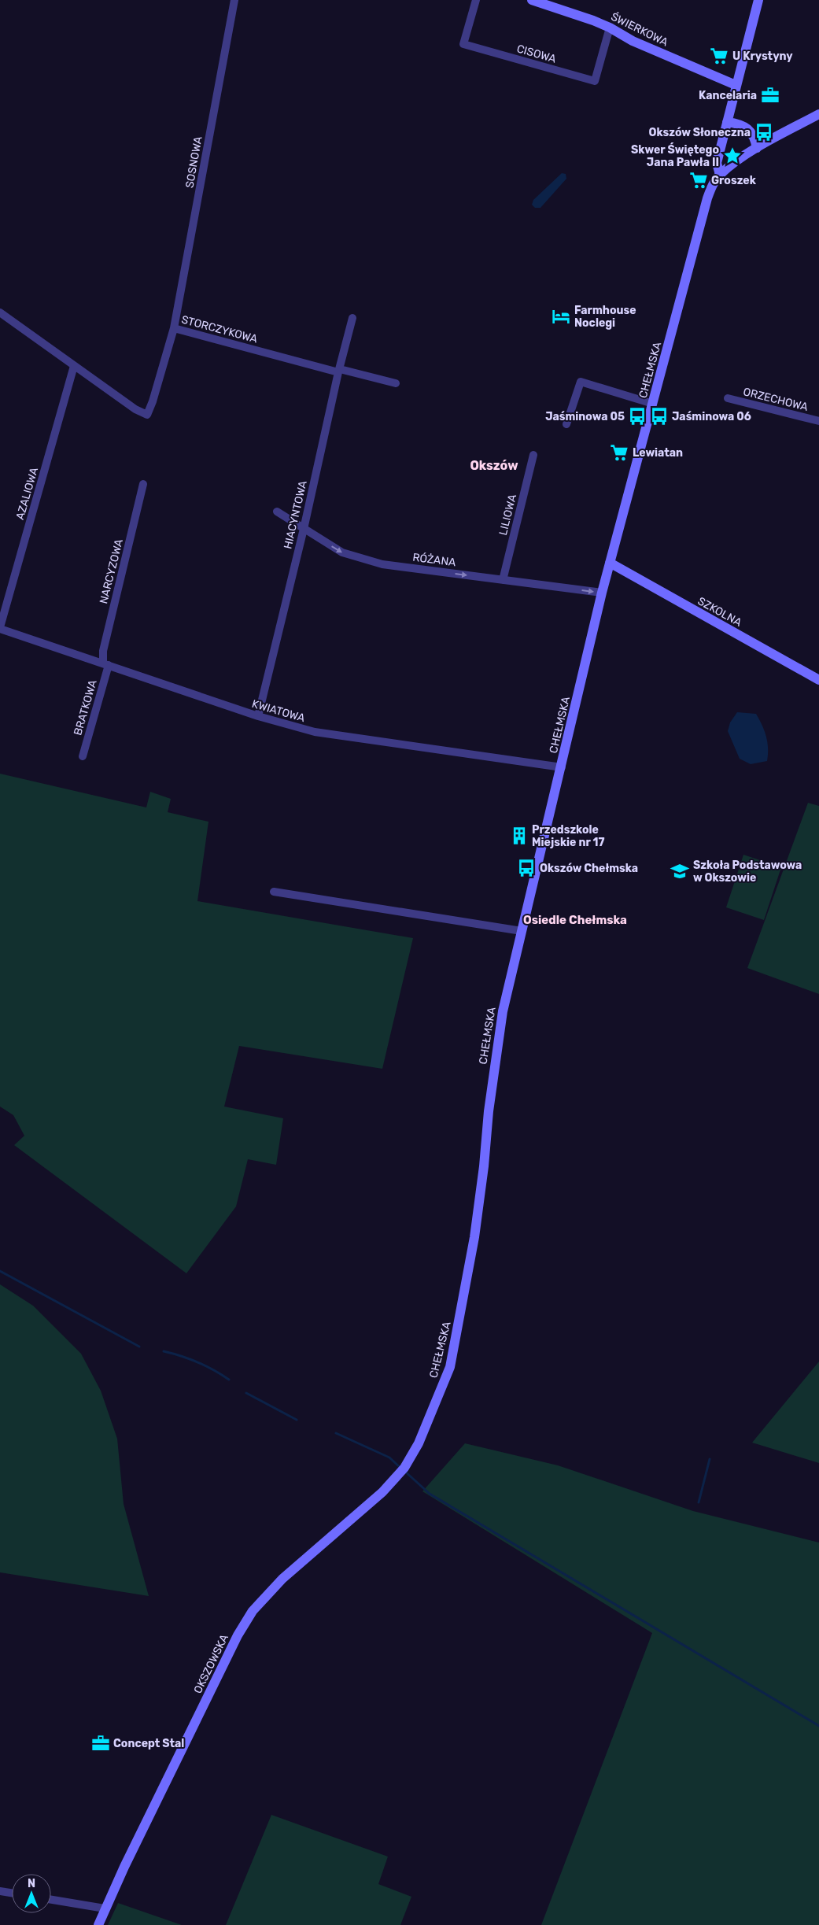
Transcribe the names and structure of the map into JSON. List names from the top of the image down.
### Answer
{
  "streets": {
    "main road": [
      "ŚWIERKOWA",
      "CHEŁMSKA",
      "SZKOLNA",
      "OKSZOWSKA"
    ],
    "street": [
      "CISOWA",
      "SOSNOWA",
      "STORCZYKOWA",
      "ORZECHOWA",
      "AZALIOWA",
      "HIACYNTOWA",
      "LILIOWA",
      "RÓŻANA",
      "NARCYZOWA",
      "BRATKOWA",
      "KWIATOWA"
    ]
  },
  "crossings": [
    ["ŚWIERKOWA", "CISOWA"],
    ["SOSNOWA", "STORCZYKOWA"],
    ["STORCZYKOWA", "AZALIOWA"],
    ["STORCZYKOWA", "HIACYNTOWA"],
    ["CHEŁMSKA", "RÓŻANA"],
    ["CHEŁMSKA", "SZKOLNA"],
    ["CHEŁMSKA", "KWIATOWA"],
    ["CHEŁMSKA", "OKSZOWSKA"],
    ["AZALIOWA", "KWIATOWA"],
    ["HIACYNTOWA", "RÓŻANA"],
    ["HIACYNTOWA", "KWIATOWA"],
    ["LILIOWA", "RÓŻANA"],
    ["NARCYZOWA", "BRATKOWA"],
    ["NARCYZOWA", "KWIATOWA"],
    ["BRATKOWA", "KWIATOWA"]
  ],
  "one_way": ["RÓŻANA"],
  "districts": ["Okszów", "Osiedle Chełmska"],
  "places": {
    "supermarket": ["U Krystyny", "Groszek", "Lewiatan"],
    "office": ["Kancelaria", "Concept Stal"],
    "bus stop": [
      "Okszów Słoneczna",
      "Jaśminowa 05",
      "Jaśminowa 06",
      "Okszów Chełmska"
    ],
    "place": ["Skwer Świętego Jana Pawła II"],
    "hotel": ["Farmhouse Noclegi"],
    "building": ["Przedszkole Miejskie nr 17"],
    "school or university": ["Szkoła Podstawowa w Okszowie"]
  },
  "north": "top"
}
